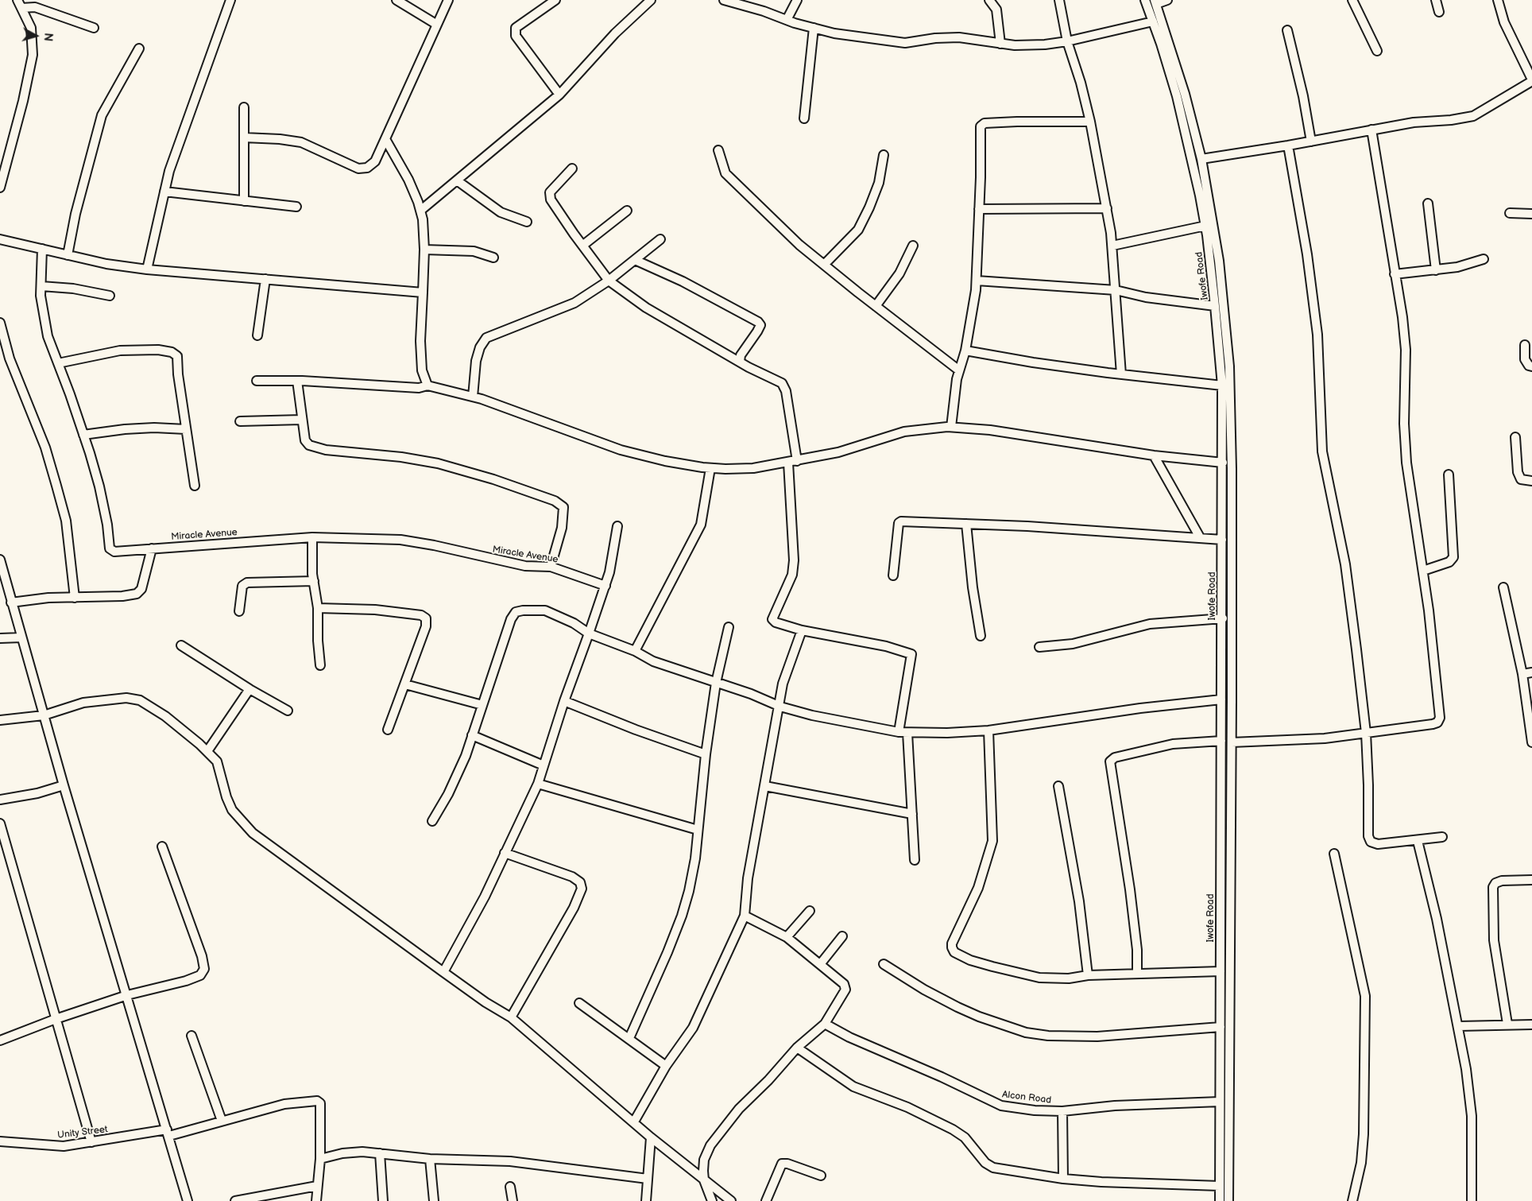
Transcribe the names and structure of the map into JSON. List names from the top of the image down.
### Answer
{
  "streets": {
    "street": [
      "Iwofe Road",
      "Miracle Avenue",
      "Alcon Road",
      "Unity Street"
    ]
  },
  "crossings": [
    ["Iwofe Road", "Alcon Road"]
  ],
  "north": "right"
}
